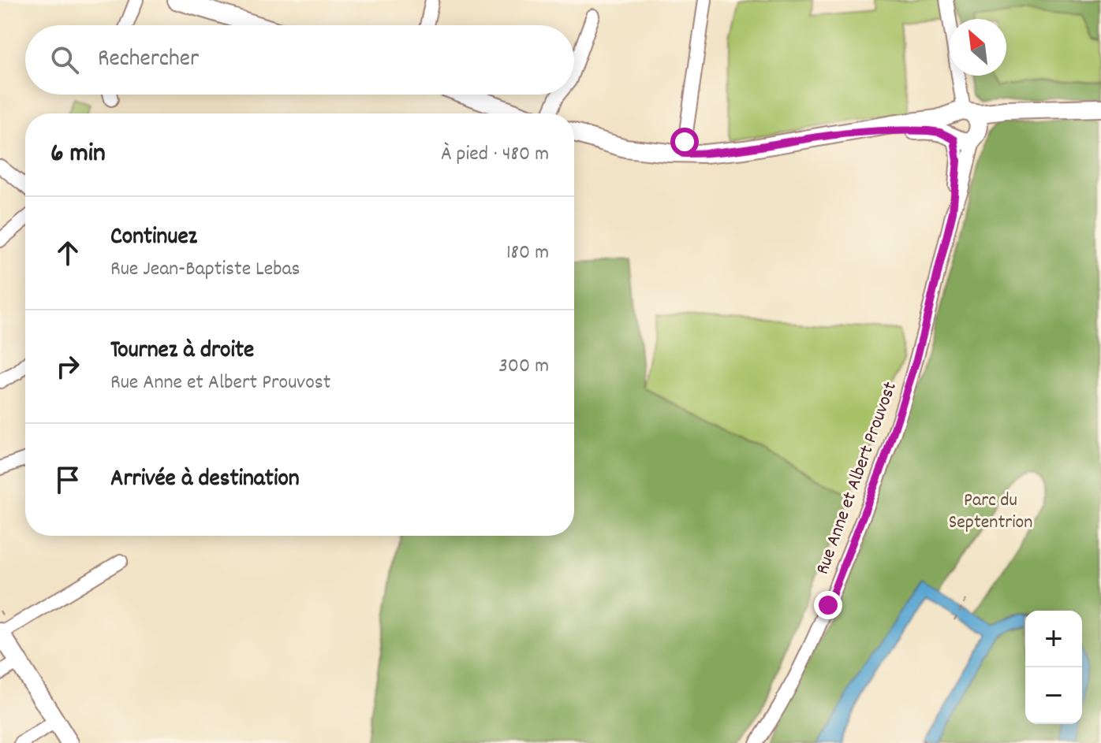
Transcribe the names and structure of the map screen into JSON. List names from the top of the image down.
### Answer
{
  "streets": {
    "street": ["Rue Anne et Albert Prouvost"]
  },
  "parks": ["Parc du Septentrion"],
  "north": "top left",
  "page": {
    "search": "Rechercher",
    "heading": ["6 min", "À pied · 480 m"],
    "list": [
      ["Continuez", "Rue Jean-Baptiste Lebas", "180 m"],
      ["Tournez à droite", "Rue Anne et Albert Prouvost", "300 m"],
      "Arrivée à destination"
    ],
    "map_buttons": ["+", "−"]
  }
}
